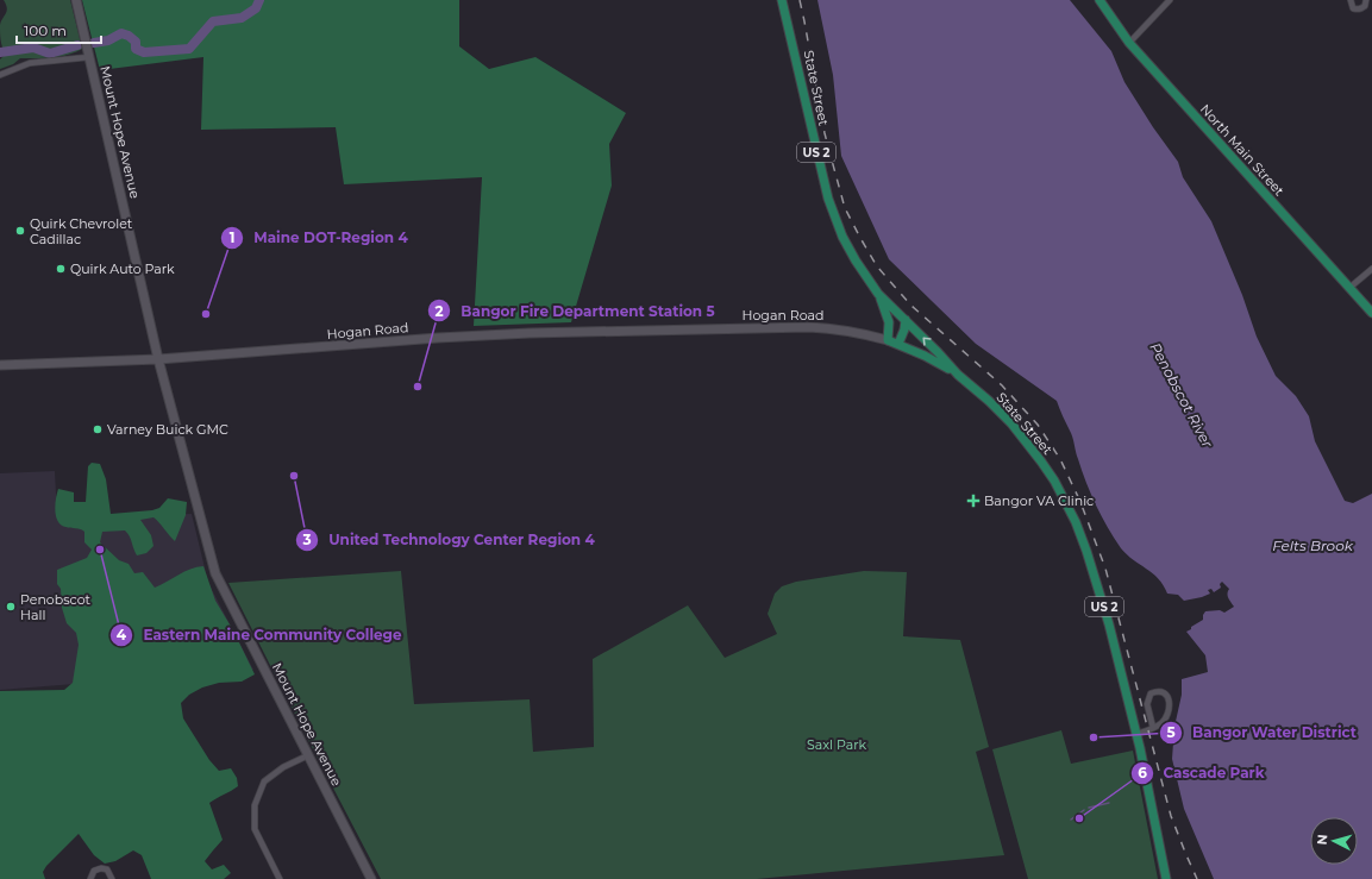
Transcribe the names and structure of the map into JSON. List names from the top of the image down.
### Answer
{
  "streets": {
    "main road": [
      "State Street",
      "North Main Street",
      "US 2",
      "Hogan Road"
    ],
    "street": ["Mount Hope Avenue"]
  },
  "crossings": [
    ["State Street", "Hogan Road"],
    ["Mount Hope Avenue", "Hogan Road"]
  ],
  "water": ["Penobscot River", "Felts Brook"],
  "parks": ["Saxl Park"],
  "places": {
    "other": [
      "Quirk Chevrolet Cadillac",
      "Quirk Auto Park",
      "Maine DOT-Region 4",
      "Bangor Fire Department Station 5",
      "Varney Buick GMC",
      "United Technology Center Region 4",
      "Eastern Maine Community College",
      "Penobscot Hall",
      "Bangor Water District",
      "Cascade Park"
    ],
    "health": ["Bangor VA Clinic"]
  },
  "scale_bar": "100 m",
  "north": "left"
}
